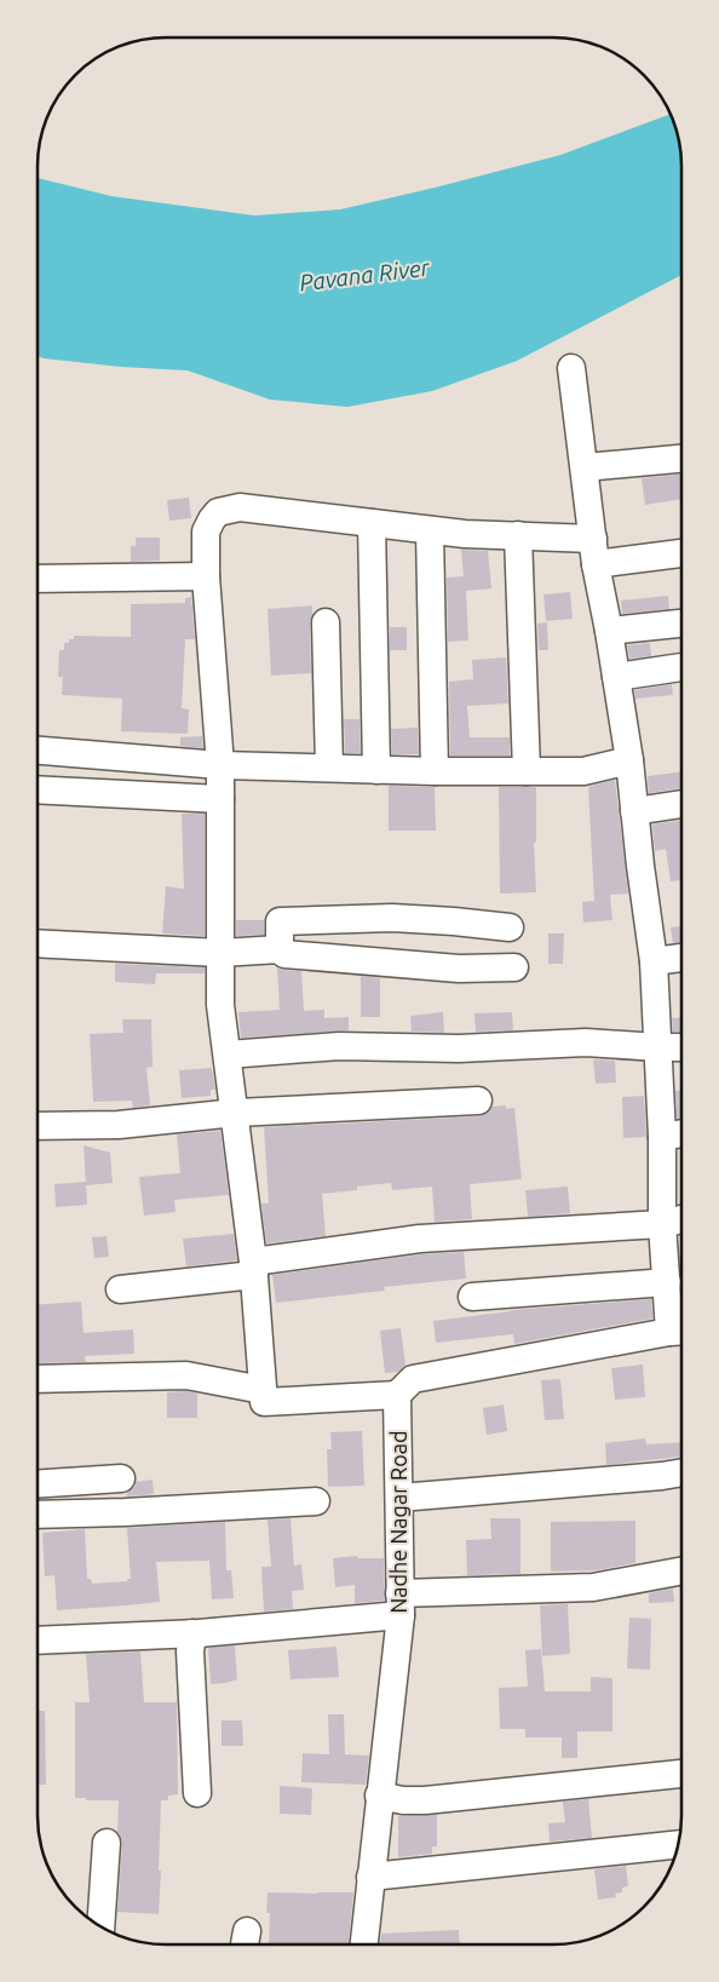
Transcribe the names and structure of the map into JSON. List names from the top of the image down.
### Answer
{
  "streets": {
    "street": ["Nadhe Nagar Road"]
  },
  "water": ["Pavana River"]
}
